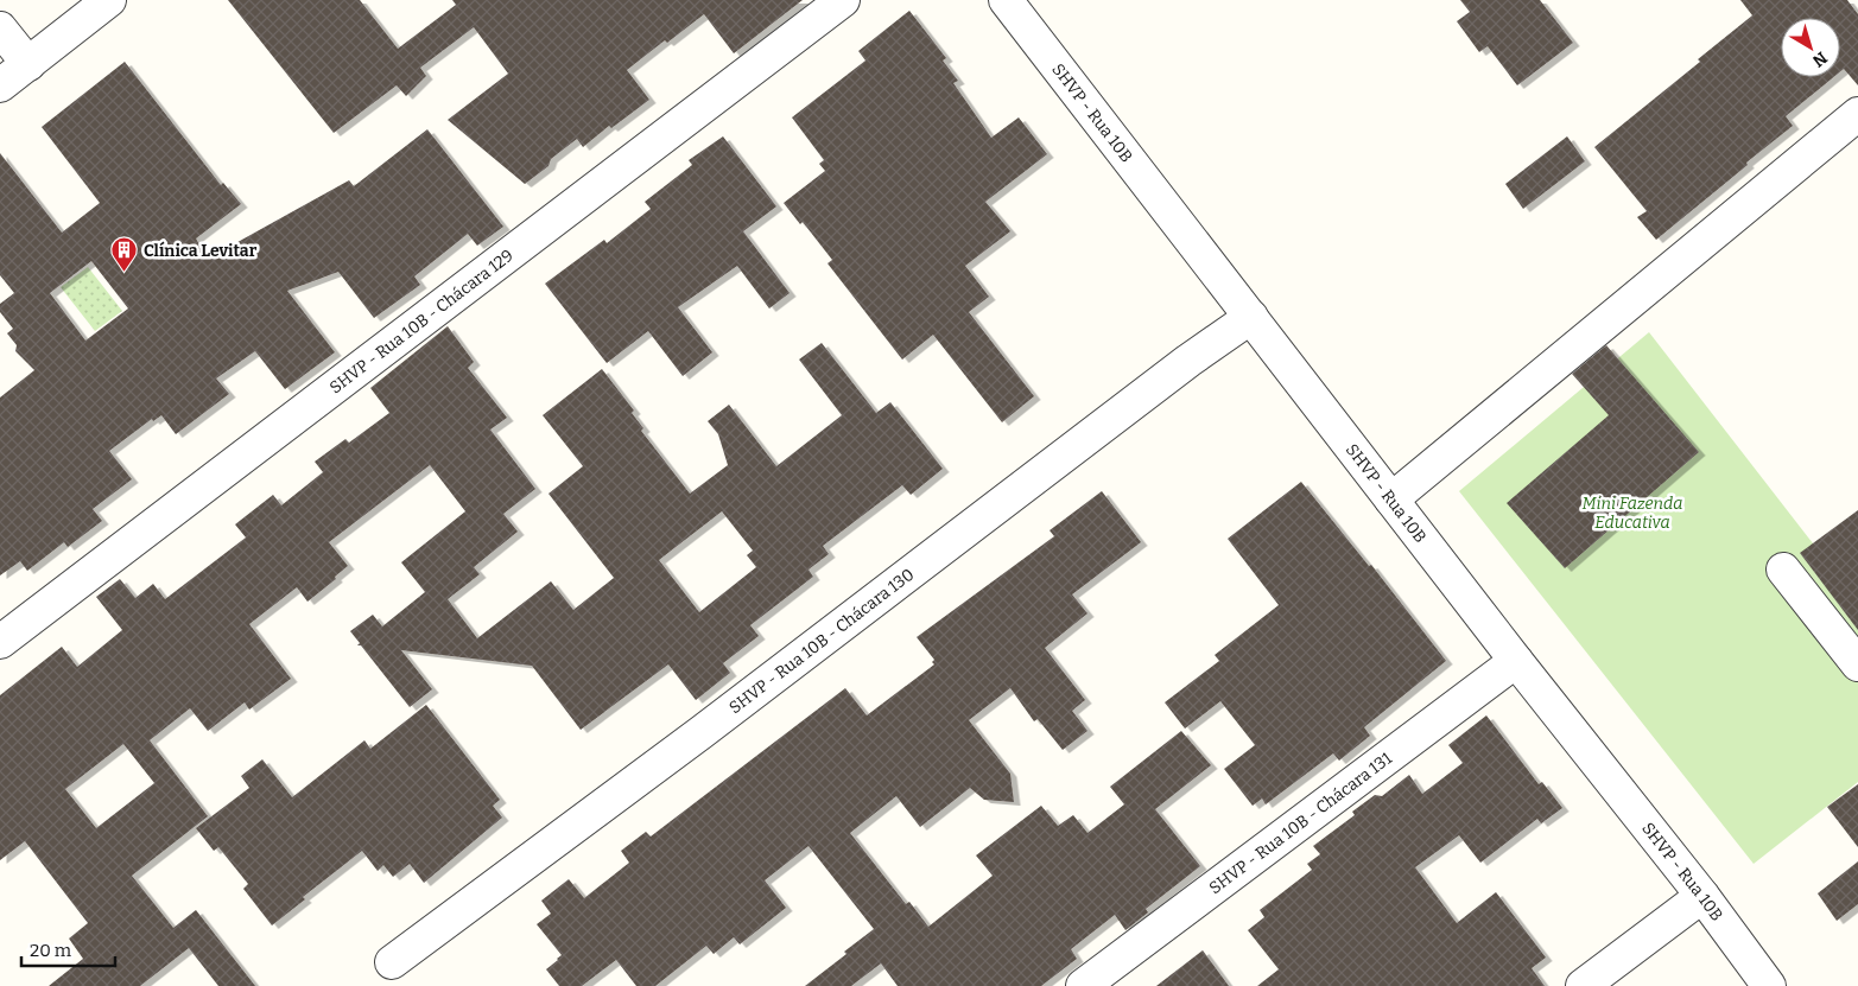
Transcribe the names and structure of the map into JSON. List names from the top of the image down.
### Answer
{
  "streets": {
    "street": [
      "SHVP - Rua 10B",
      "SHVP - Rua 10B - Chácara 129",
      "SHVP - Rua 10B - Chácara 130",
      "SHVP - Rua 10B - Chácara 131"
    ]
  },
  "crossings": [
    ["SHVP - Rua 10B", "SHVP - Rua 10B - Chácara 130"],
    ["SHVP - Rua 10B", "SHVP - Rua 10B - Chácara 131"]
  ],
  "parks": ["Mini Fazenda Educativa"],
  "places": {
    "building": ["Clínica Levitar"]
  },
  "scale_bar": "20 m",
  "north": "bottom right"
}
